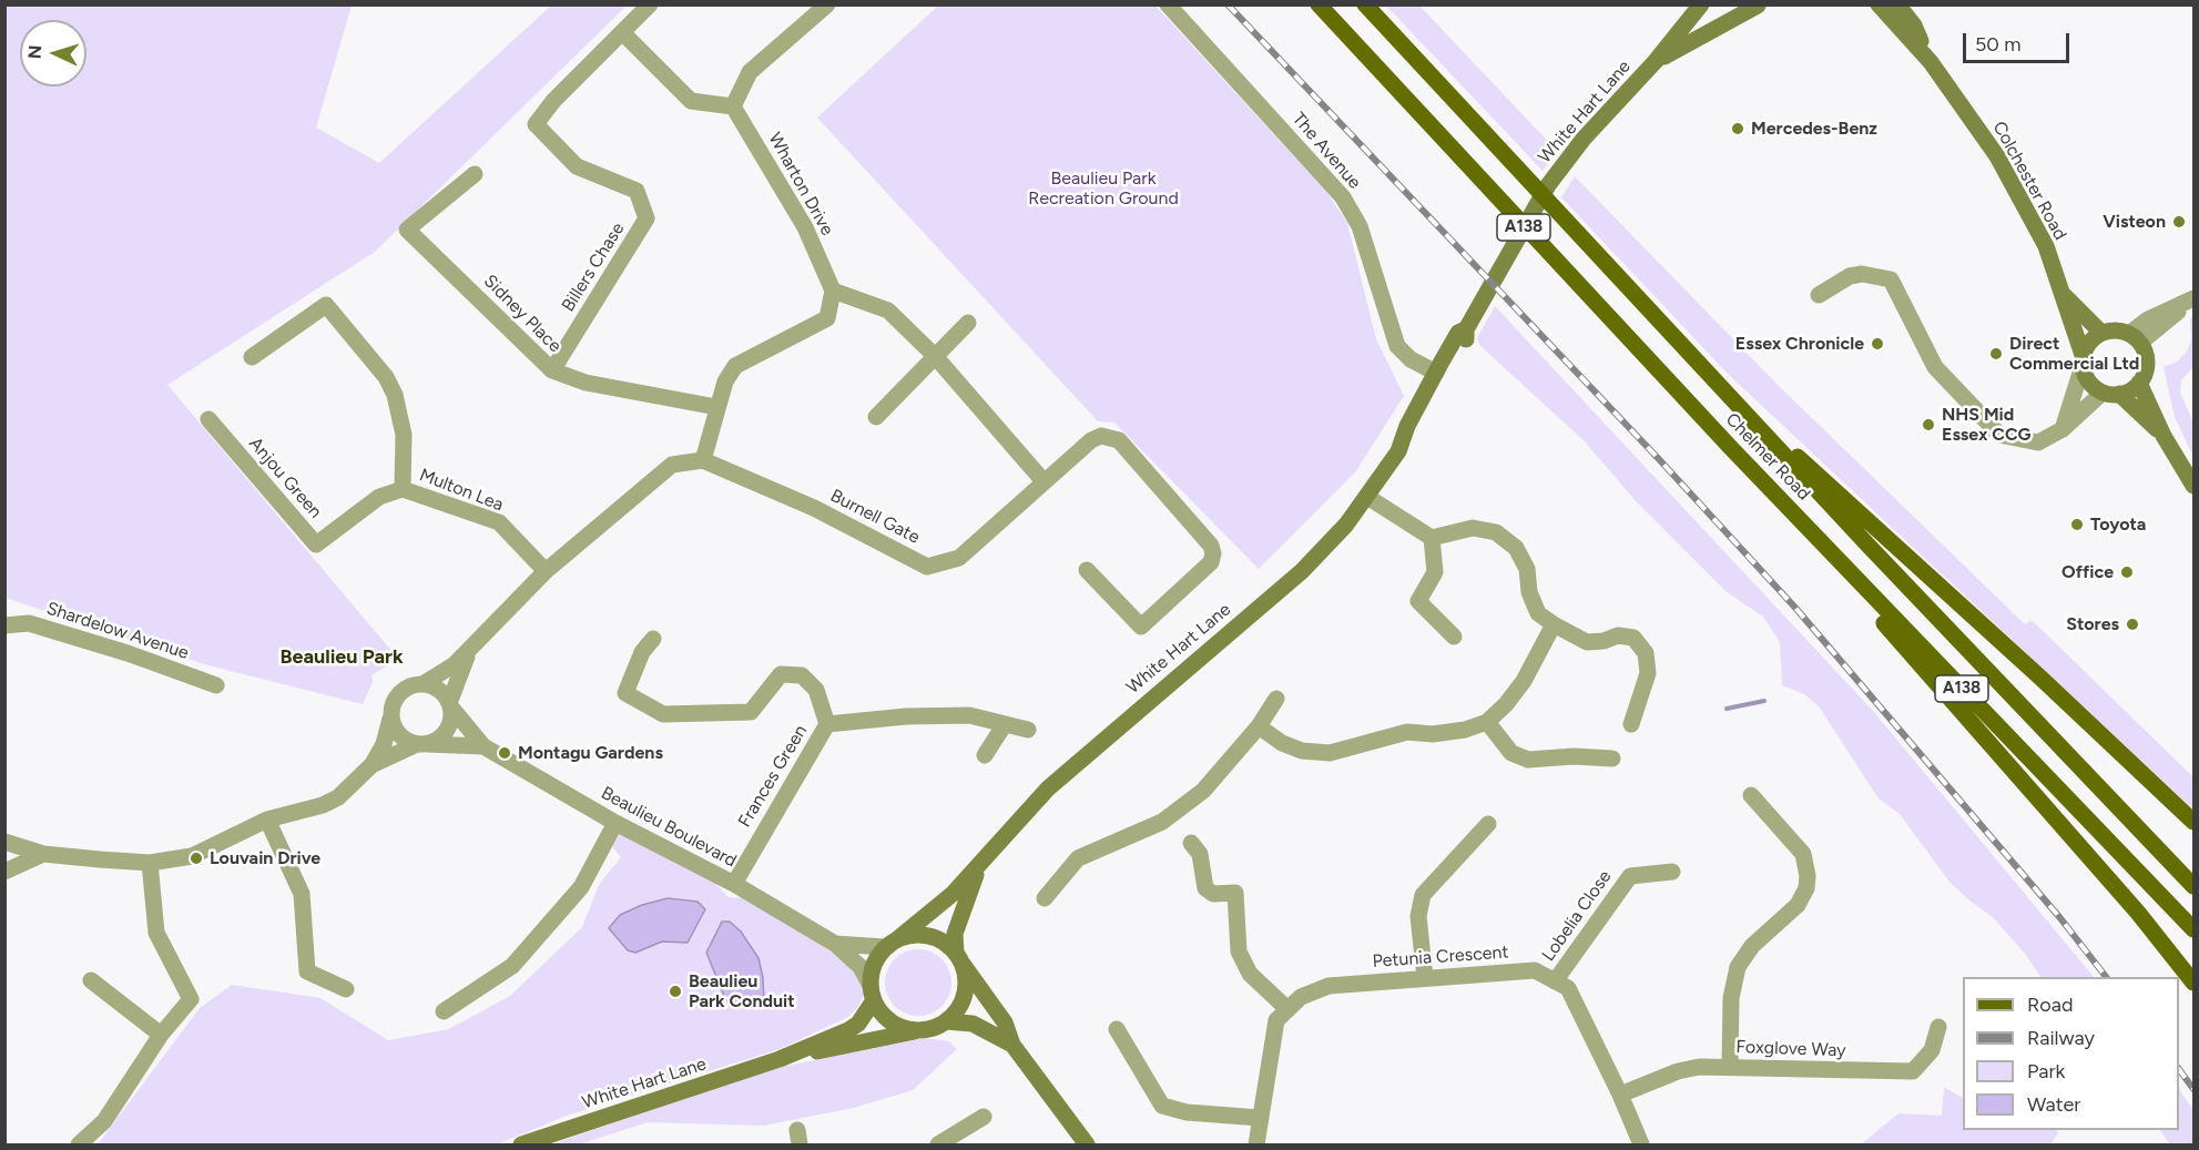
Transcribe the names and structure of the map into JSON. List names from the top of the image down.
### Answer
{
  "streets": {
    "main road": ["A138", "Chelmer Road"],
    "street": [
      "White Hart Lane",
      "The Avenue",
      "Colchester Road",
      "Wharton Drive",
      "Billers Chase",
      "Sidney Place",
      "Anjou Green",
      "Multon Lea",
      "Burnell Gate",
      "Shardelow Avenue",
      "Frances Green",
      "Beaulieu Boulevard",
      "Lobelia Close",
      "Petunia Crescent",
      "Foxglove Way"
    ]
  },
  "crossings": [
    ["White Hart Lane", "The Avenue"],
    ["White Hart Lane", "Beaulieu Boulevard"],
    ["A138", "Chelmer Road"],
    ["Billers Chase", "Sidney Place"],
    ["Anjou Green", "Multon Lea"],
    ["Frances Green", "Beaulieu Boulevard"],
    ["Lobelia Close", "Petunia Crescent"],
    ["Petunia Crescent", "Foxglove Way"]
  ],
  "districts": ["Beaulieu Park"],
  "parks": ["Beaulieu Park Recreation Ground"],
  "places": [
    "Mercedes-Benz",
    "Visteon",
    "Essex Chronicle",
    "Direct Commercial Ltd",
    "NHS Mid Essex CCG",
    "Toyota",
    "Office",
    "Stores",
    "Montagu Gardens",
    "Louvain Drive",
    "Beaulieu Park Conduit"
  ],
  "legend": [
    "Road",
    "Railway",
    "Park",
    "Water"
  ],
  "scale_bar": "50 m",
  "north": "left"
}
